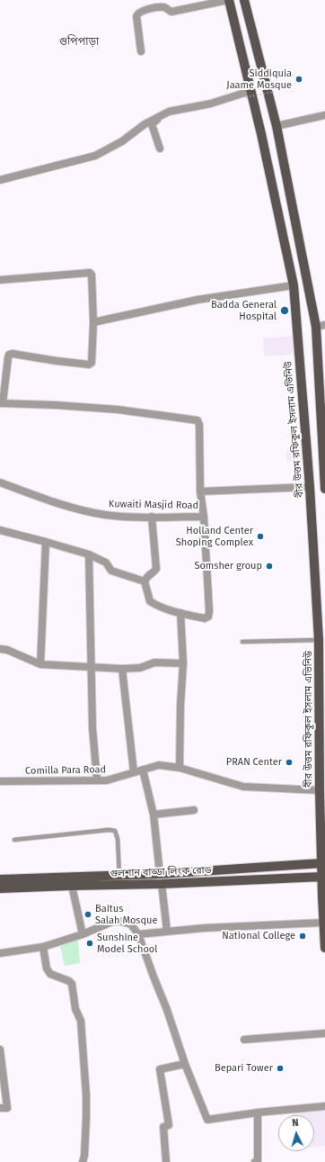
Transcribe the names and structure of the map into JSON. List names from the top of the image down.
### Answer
{
  "streets": {
    "main road": ["বীর উত্তম রফিকুল ইসলাম এভিনিউ", "গুলশান বাড্ডা লিংক রোড"],
    "street": ["Kuwaiti Masjid Road", "Comilla Para Road"]
  },
  "crossings": [
    ["বীর উত্তম রফিকুল ইসলাম এভিনিউ", "Comilla Para Road"],
    ["বীর উত্তম রফিকুল ইসলাম এভিনিউ", "গুলশান বাড্ডা লিংক রোড"]
  ],
  "districts": ["গুপিপাড়া"],
  "places": [
    "Siddiquia Jaame Mosque",
    "Badda General Hospital",
    "Holland Center Shoping Complex",
    "Somsher group",
    "PRAN Center",
    "Baitus Salah Mosque",
    "National College",
    "Sunshine Model School",
    "Bepari Tower"
  ],
  "north": "top"
}
